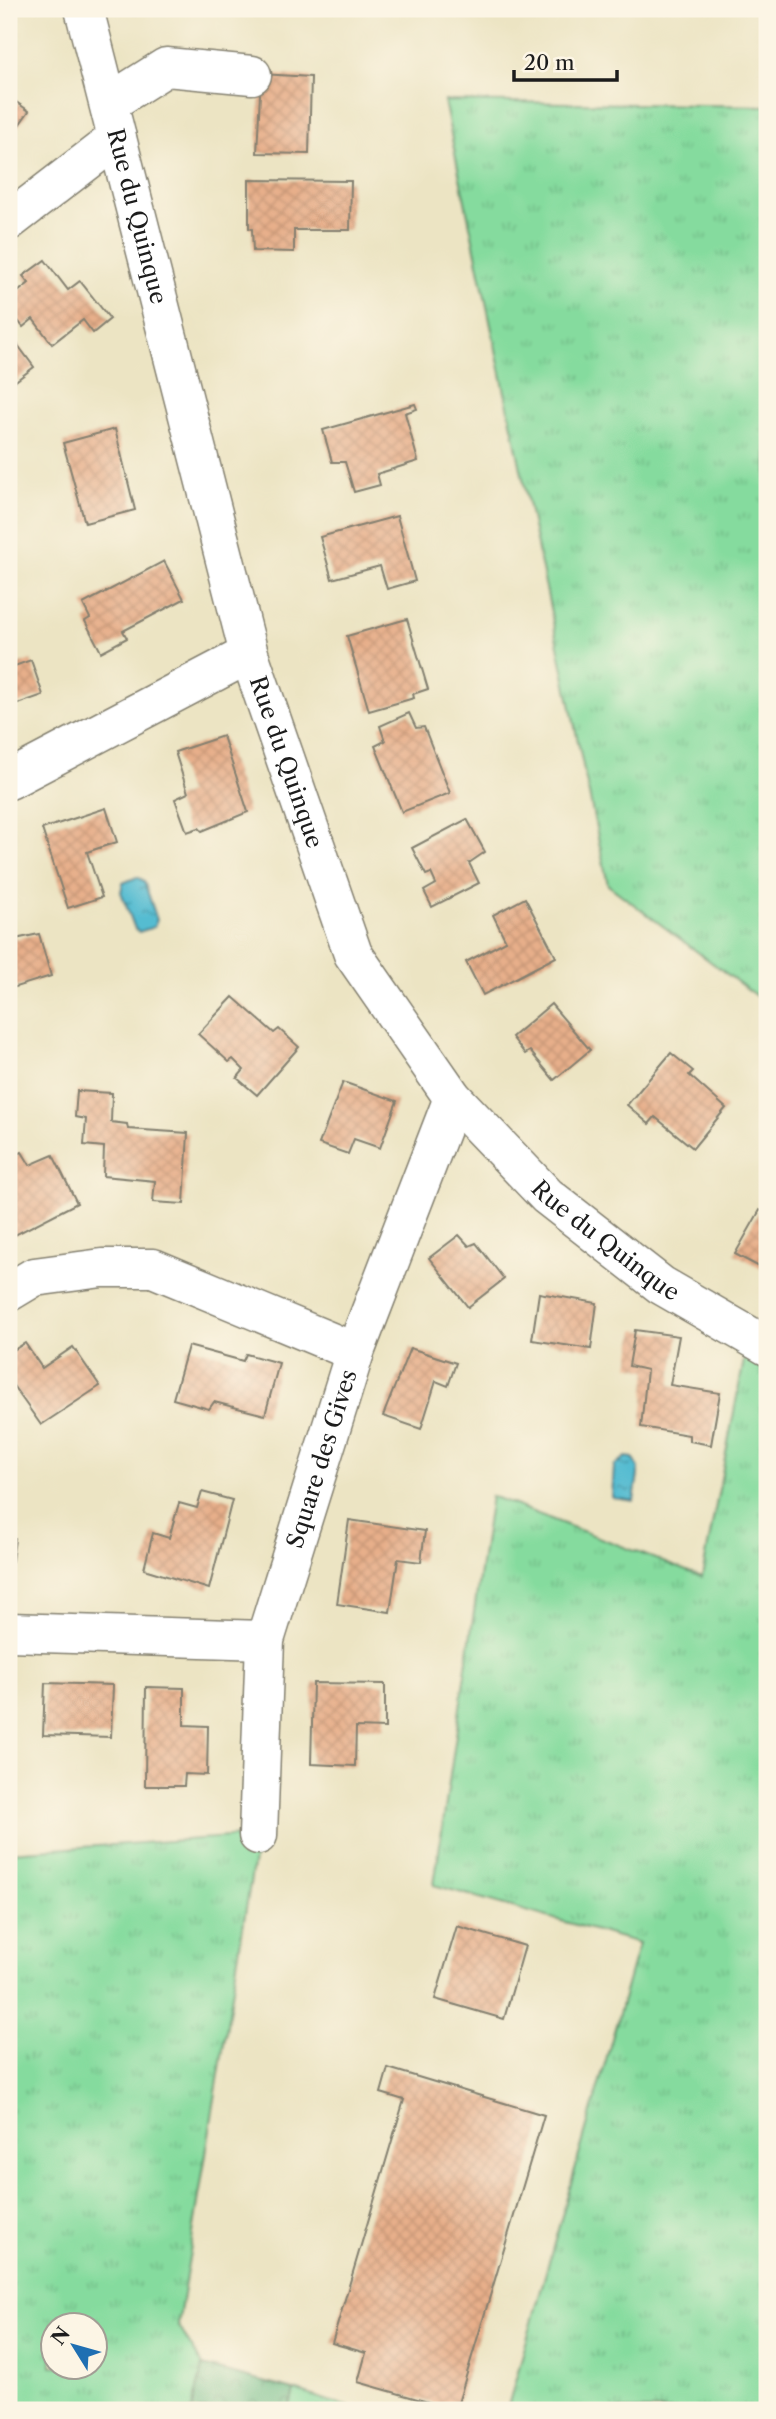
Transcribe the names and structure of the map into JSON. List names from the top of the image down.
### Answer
{
  "streets": {
    "street": ["Rue du Quinque", "Square des Gives"]
  },
  "crossings": [
    ["Rue du Quinque", "Square des Gives"]
  ],
  "scale_bar": "20 m",
  "north": "top left"
}
